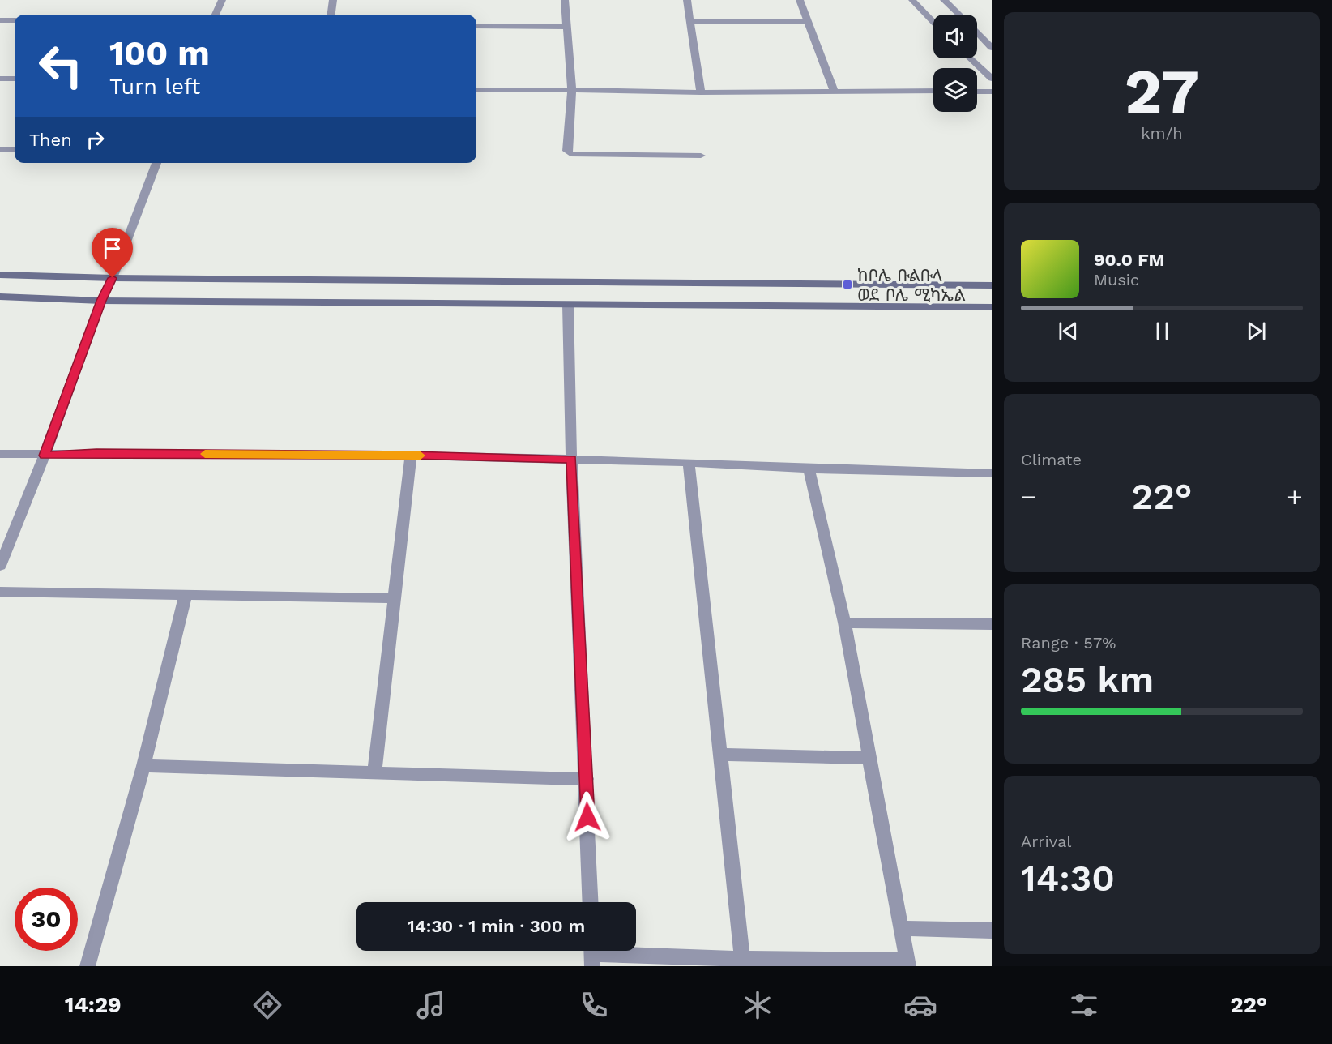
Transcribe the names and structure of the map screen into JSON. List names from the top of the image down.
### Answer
{
  "places": {
    "transit": ["ከቦሌ ቡልቡላ ወደ ቦሌ ሚካኤል"]
  },
  "page": {
    "tile": [
      ["27", "km/h"],
      "Climate",
      ["Range · 57%", "285 km"],
      ["Arrival", "14:30"]
    ],
    "turn": ["100 m", "Turn left"],
    "then": "Then",
    "song": ["90.0 FM", "Music"],
    "heat": ["−", "22°", "+"],
    "limit": "30",
    "trip": "14:30 · 1 min · 300 m",
    "tabs": ["14:29", "22°"]
  }
}
